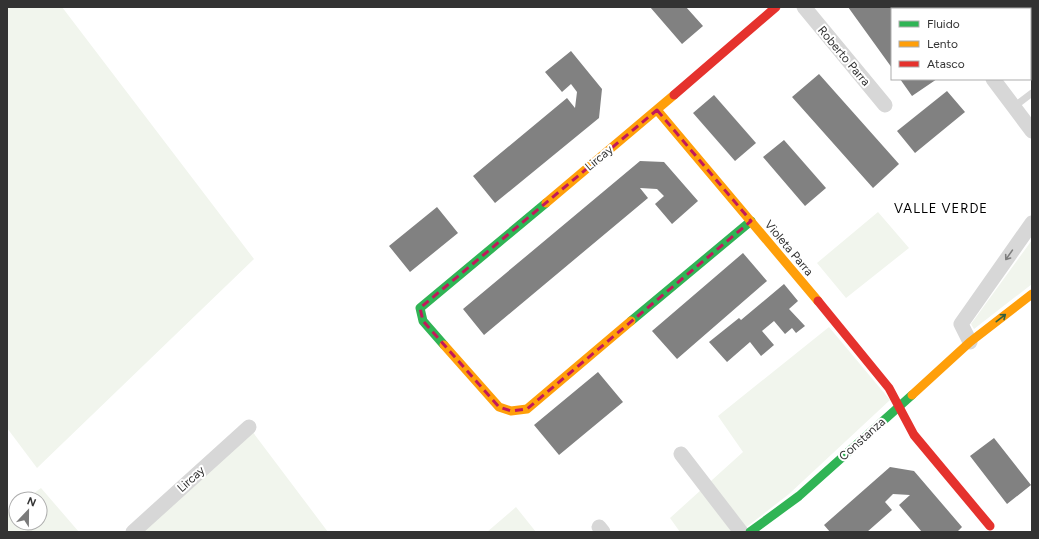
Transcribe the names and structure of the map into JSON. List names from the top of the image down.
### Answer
{
  "streets": {
    "street": [
      "Roberto Parra",
      "Lircay",
      "Violeta Parra",
      "Constanza"
    ]
  },
  "crossings": [
    ["Lircay", "Violeta Parra"],
    ["Violeta Parra", "Constanza"]
  ],
  "districts": ["VALLE VERDE"],
  "legend": ["Fluido", "Lento", "Atasco"],
  "north": "top"
}
